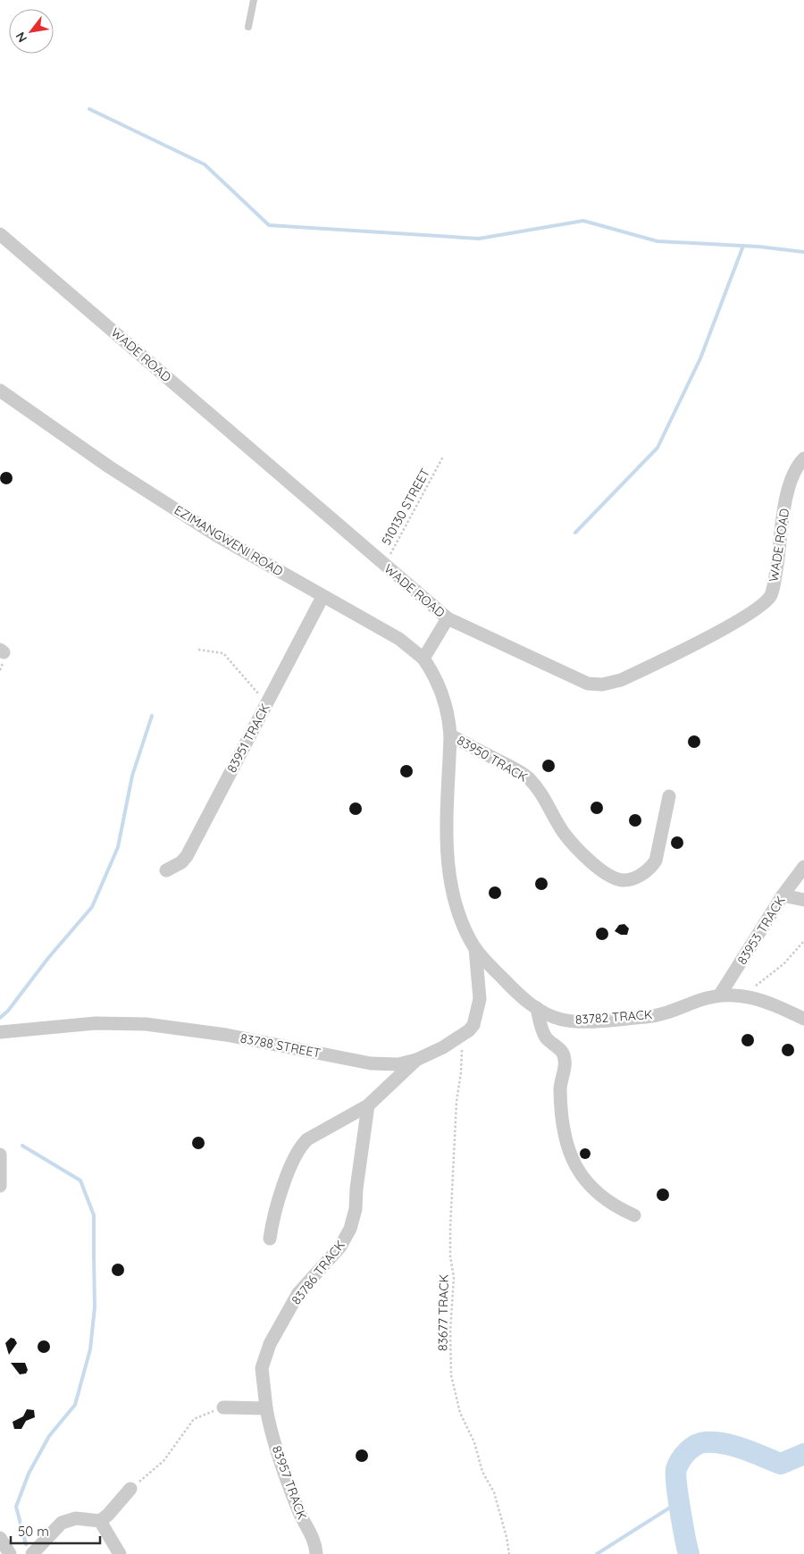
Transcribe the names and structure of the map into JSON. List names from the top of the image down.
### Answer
{
  "streets": {
    "street": [
      "WADE ROAD",
      "EZIMANGWENI ROAD",
      "83951 TRACK",
      "83950 TRACK",
      "83953 TRACK",
      "83782 TRACK",
      "83788 STREET",
      "83786 TRACK",
      "83957 TRACK"
    ],
    "path": ["510130 STREET", "83677 TRACK"]
  },
  "crossings": [
    ["WADE ROAD", "510130 STREET"],
    ["EZIMANGWENI ROAD", "83951 TRACK"],
    ["EZIMANGWENI ROAD", "83782 TRACK"],
    ["83950 TRACK", "83782 TRACK"],
    ["83953 TRACK", "83782 TRACK"],
    ["83782 TRACK", "83788 STREET"],
    ["83788 STREET", "83677 TRACK"],
    ["83786 TRACK", "83957 TRACK"]
  ],
  "scale_bar": "50 m",
  "north": "bottom left"
}
